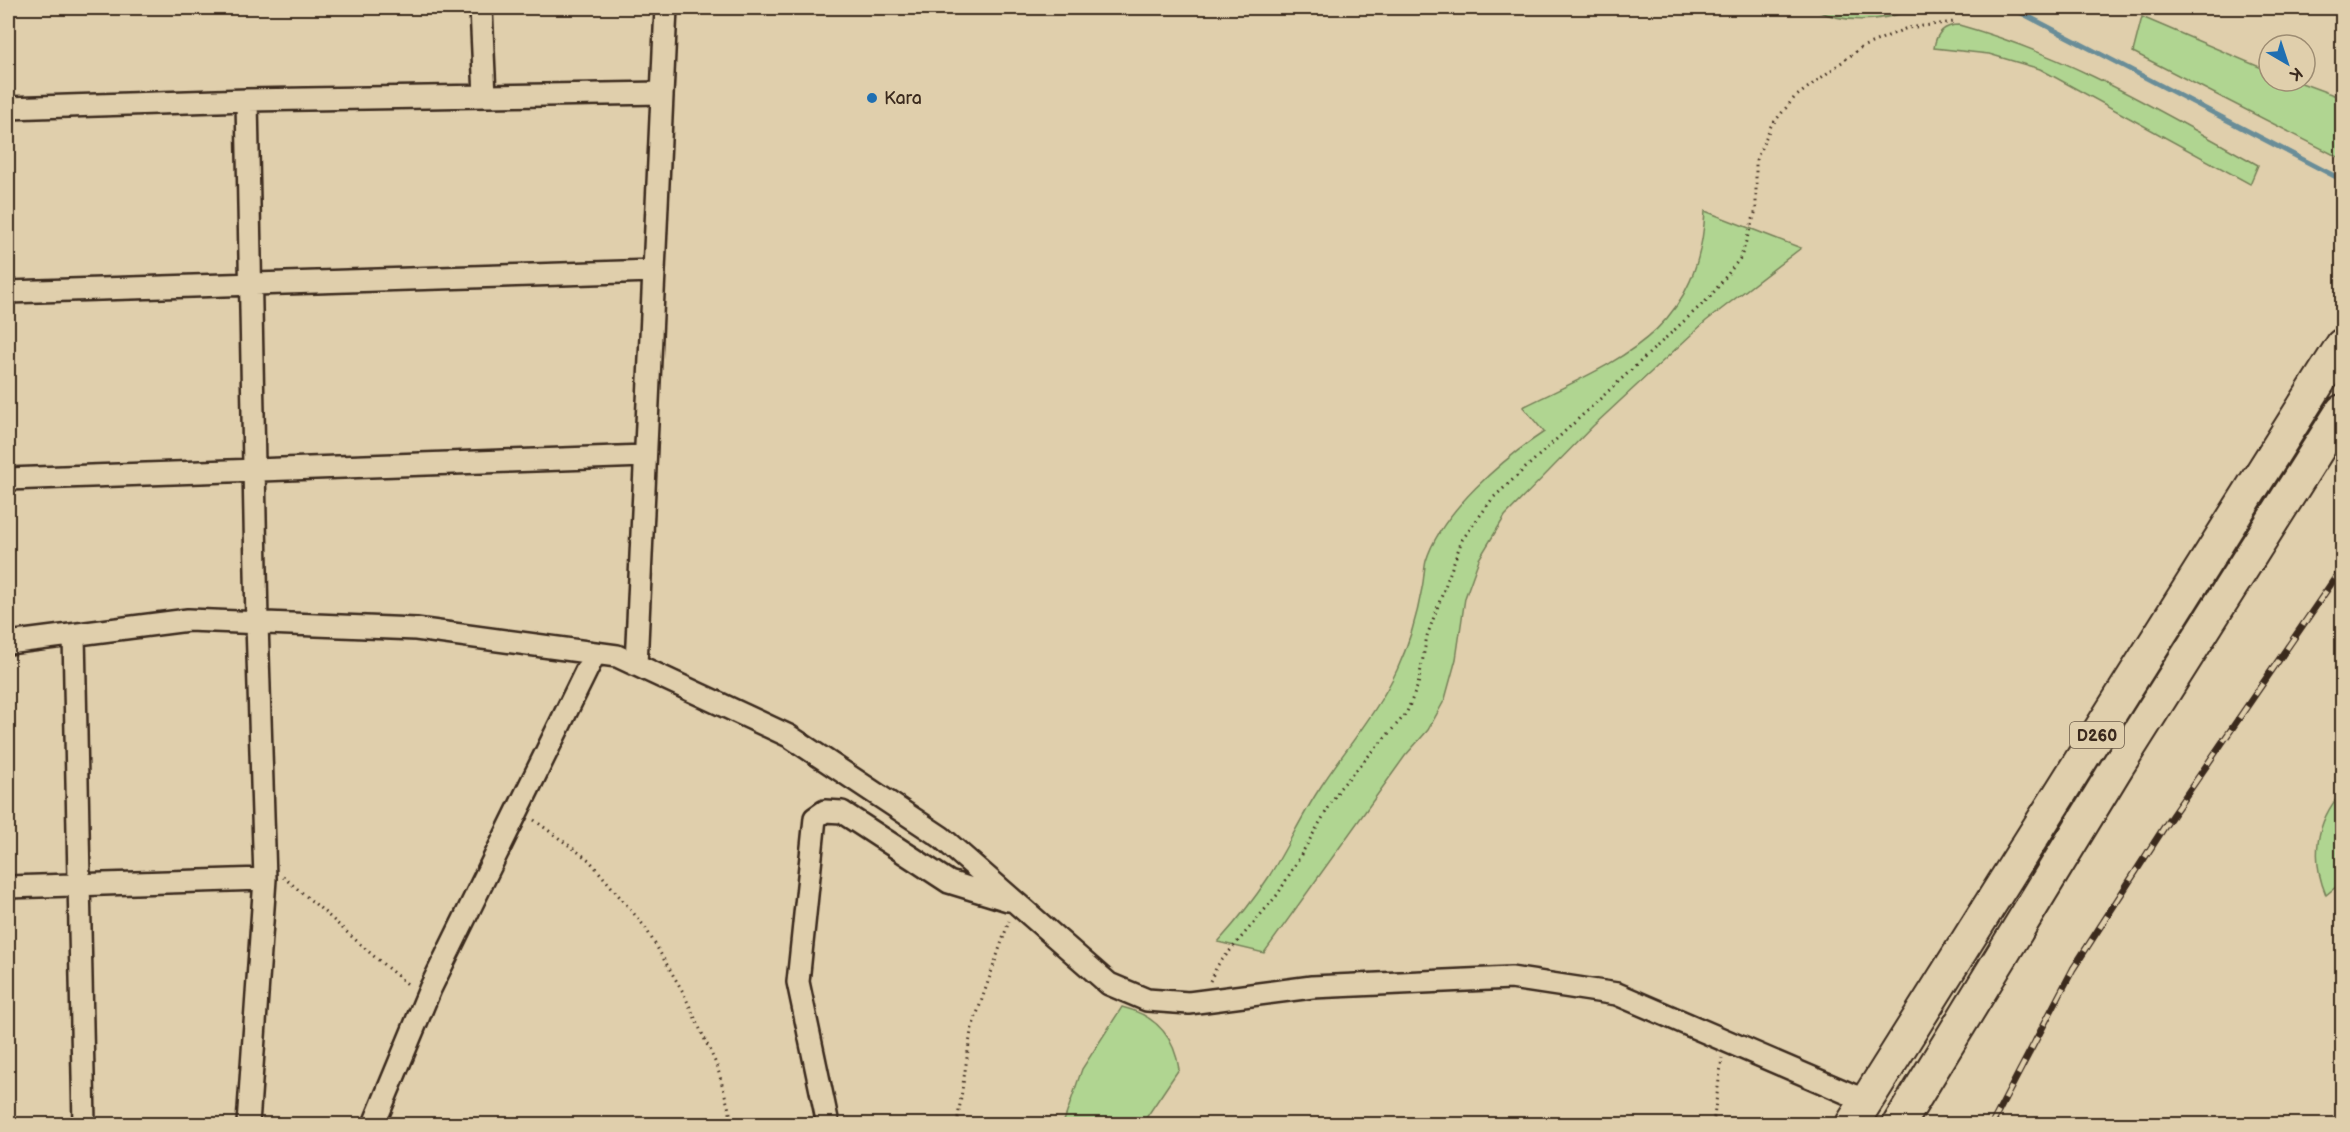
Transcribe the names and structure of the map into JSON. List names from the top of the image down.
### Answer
{
  "streets": {
    "highway": ["D260"]
  },
  "places": ["Kara"],
  "north": "bottom right"
}
